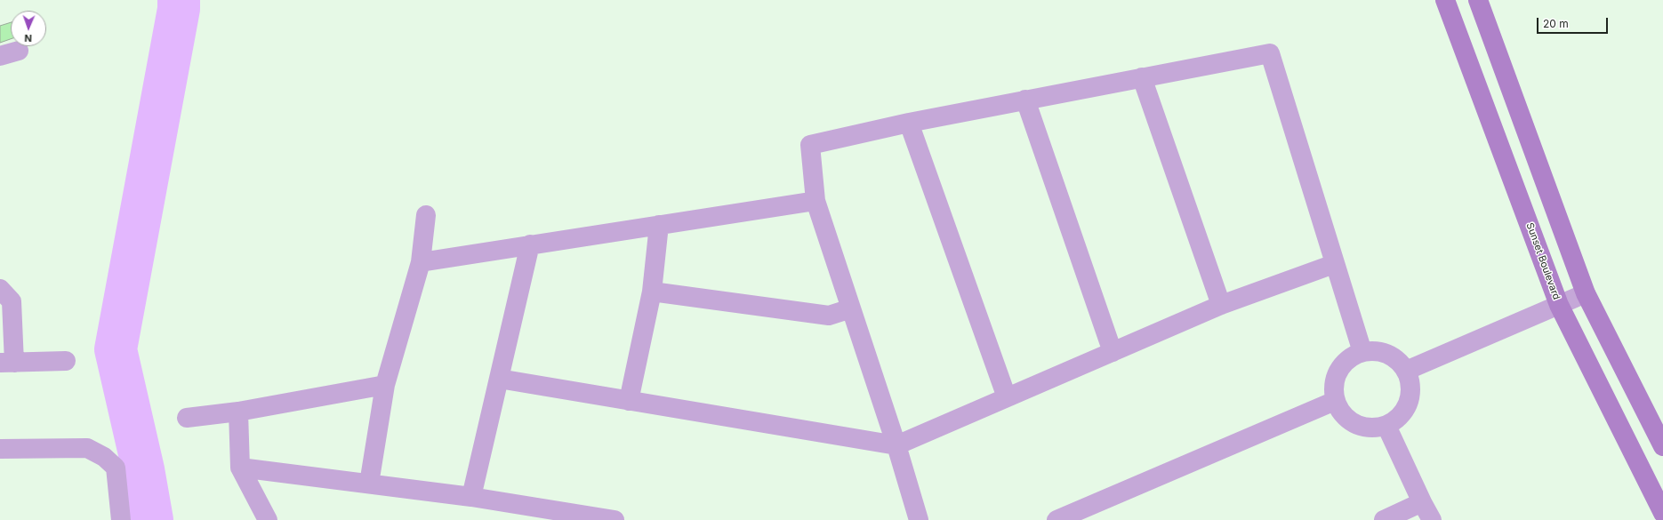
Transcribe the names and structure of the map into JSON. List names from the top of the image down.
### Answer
{
  "streets": {
    "main road": ["Sunset Boulevard"]
  },
  "scale_bar": "20 m",
  "north": "bottom"
}
